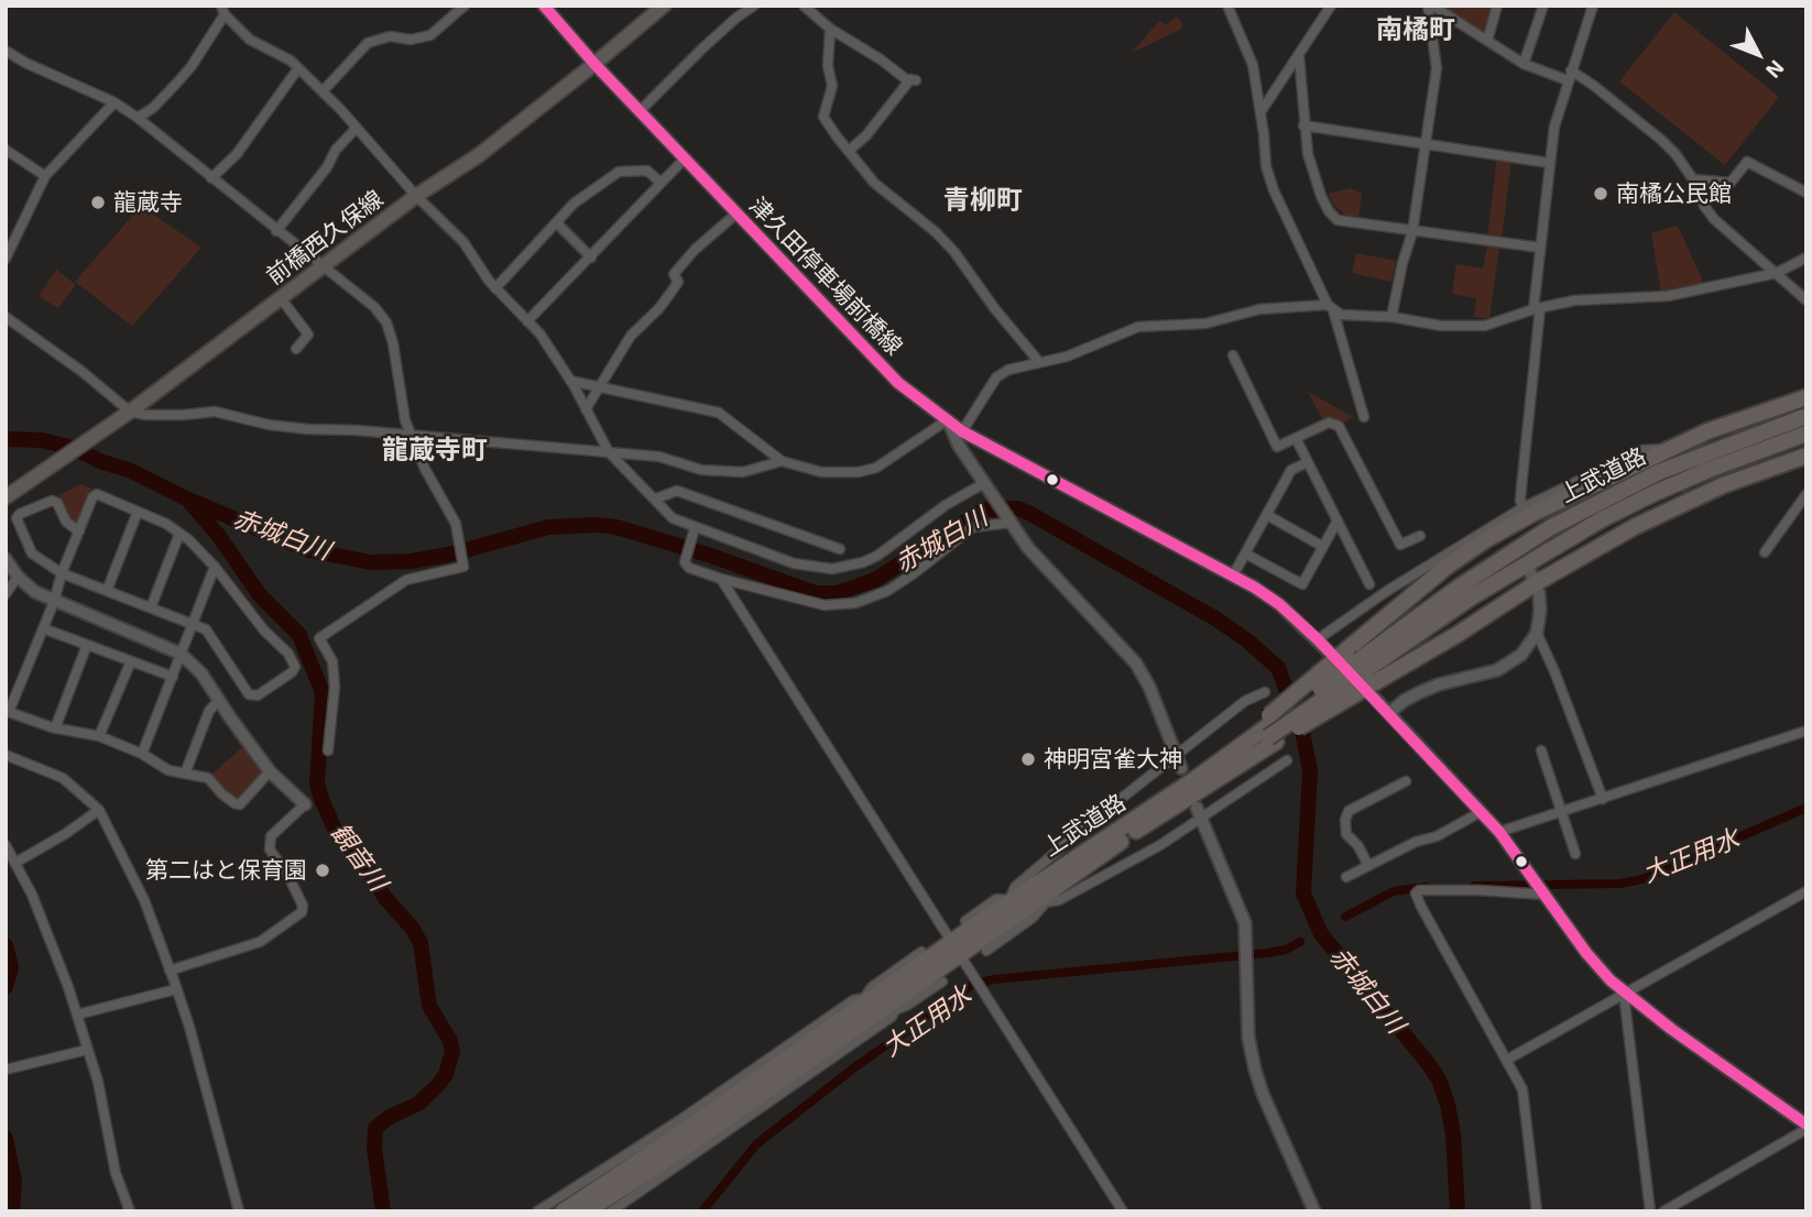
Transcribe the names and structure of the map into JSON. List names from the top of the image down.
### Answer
{
  "streets": {
    "highway": ["上武道路"],
    "main road": ["前橋西久保線", "津久田停車場前橋線"]
  },
  "crossings": [
    ["前橋西久保線", "津久田停車場前橋線"]
  ],
  "districts": ["南橘町", "青柳町", "龍蔵寺町"],
  "water": ["赤城白川", "大正用水", "観音川"],
  "places": [
    "南橘公民館",
    "龍蔵寺",
    "神明宮雀大神",
    "第二はと保育園"
  ],
  "north": "bottom right"
}
